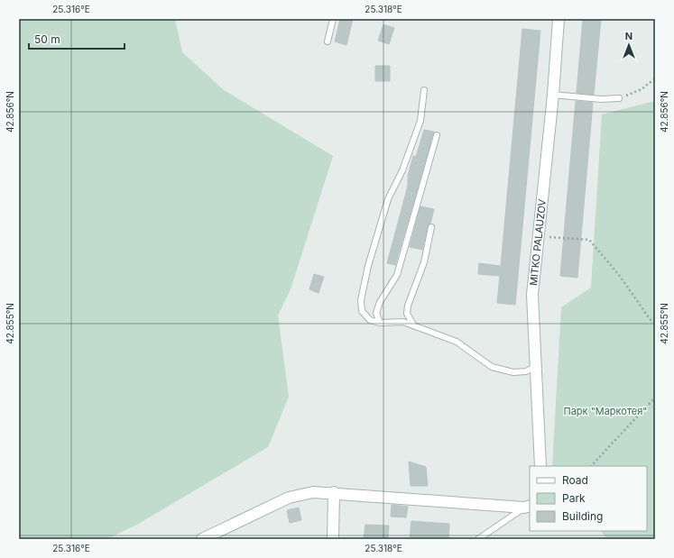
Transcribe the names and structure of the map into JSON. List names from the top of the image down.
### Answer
{
  "streets": {
    "street": ["MITKO PALAUZOV"]
  },
  "parks": ["Парк \"Маркотея\""],
  "legend": ["Road", "Park", "Building"],
  "scale_bar": "50 m",
  "north": "top",
  "coordinates": [
    "25.316°E",
    "25.318°E",
    "42.856°N",
    "42.855°N"
  ]
}
